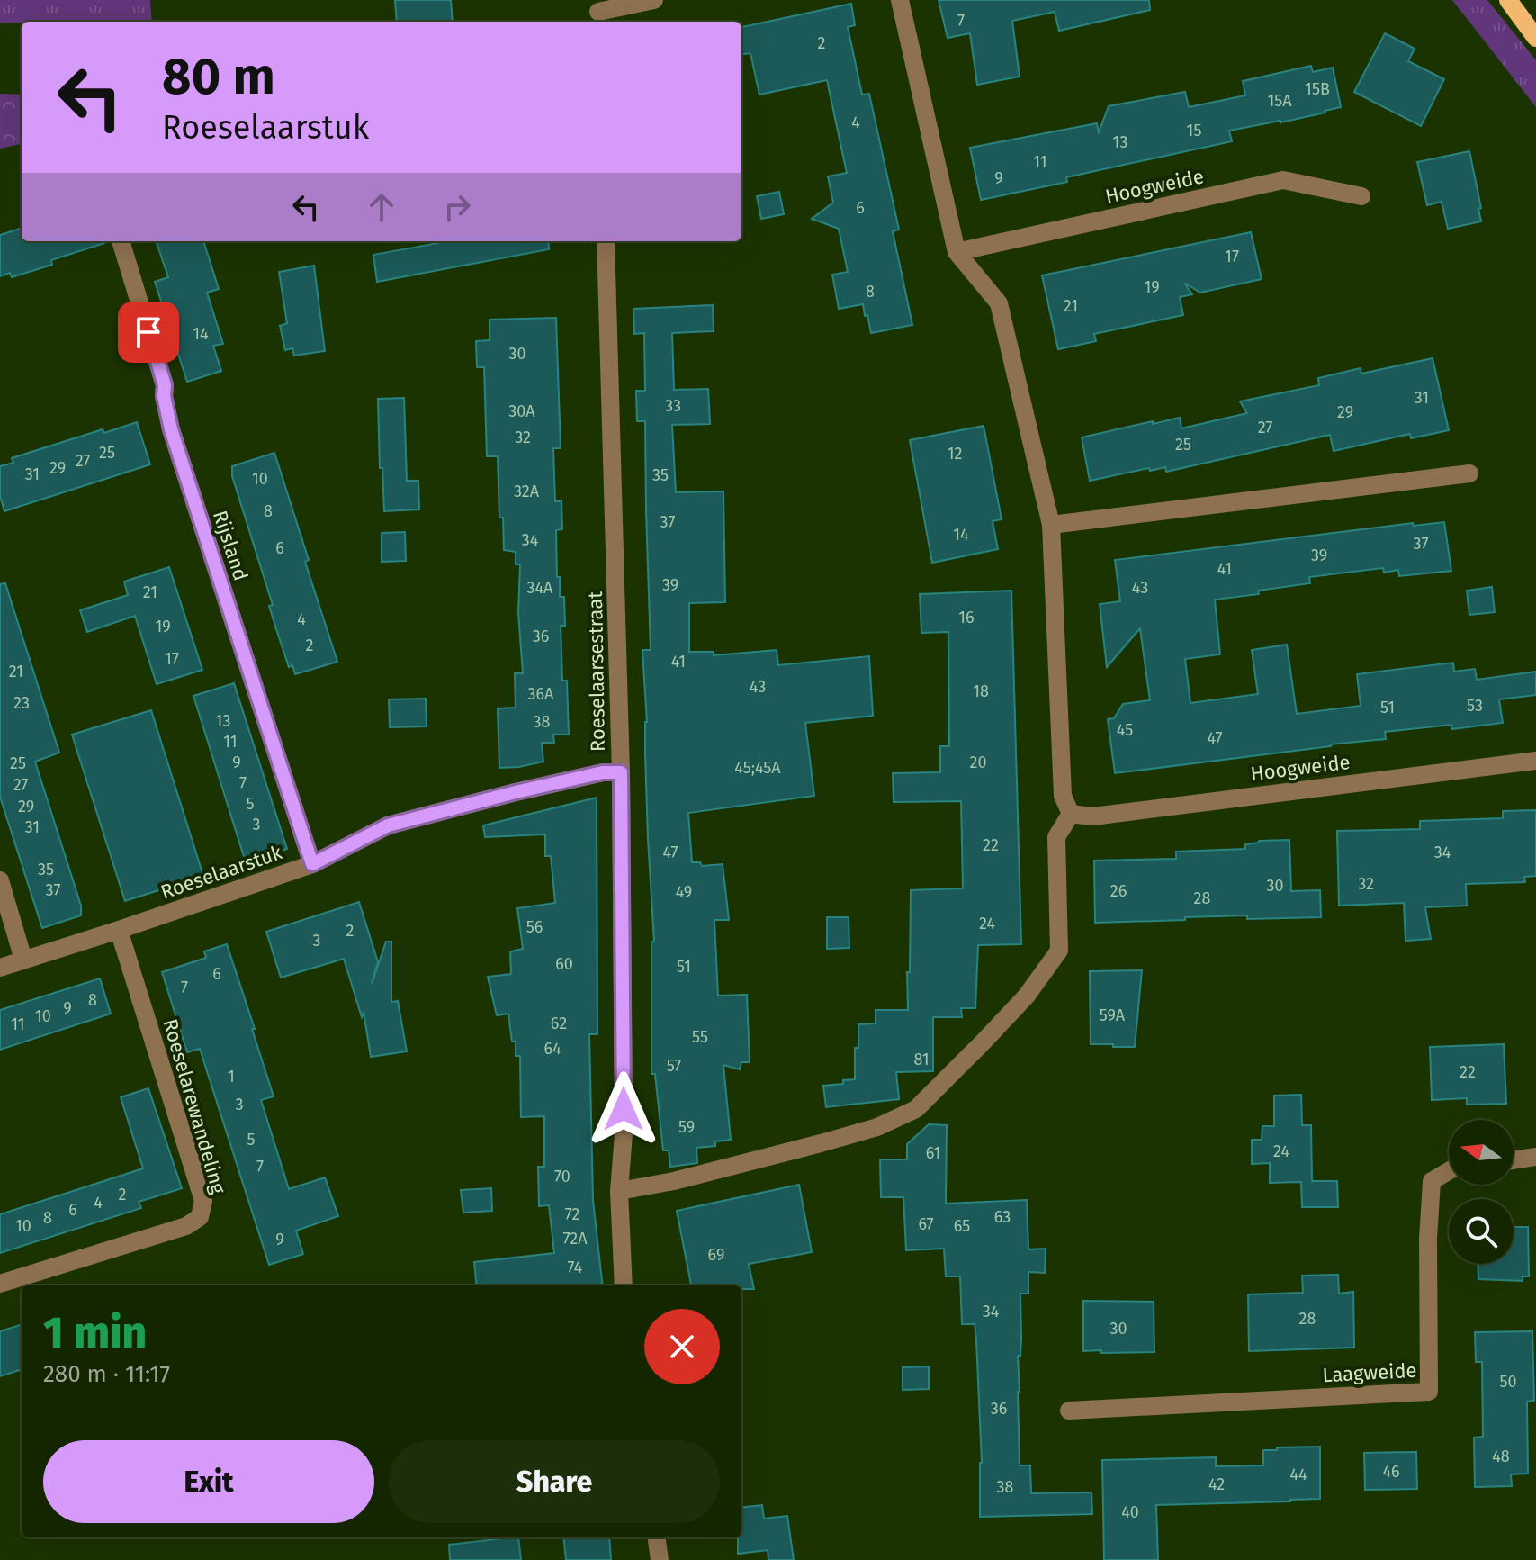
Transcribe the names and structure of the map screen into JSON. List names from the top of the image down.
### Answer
{
  "streets": {
    "street": [
      "Hoogweide",
      "Rijsland",
      "Roeselaarsestraat",
      "Roeselaarstuk",
      "Roeselarewandeling",
      "Laagweide"
    ]
  },
  "crossings": [
    ["Rijsland", "Roeselaarstuk"],
    ["Roeselaarsestraat", "Roeselaarstuk"],
    ["Roeselaarstuk", "Roeselarewandeling"]
  ],
  "house_numbers": [
    "7",
    "2",
    "15B",
    "15A",
    "4",
    "15",
    "13",
    "11",
    "9",
    "6",
    "17",
    "19",
    "8",
    "21",
    "14",
    "30",
    "31",
    "33",
    "30A",
    "29",
    "27",
    "32",
    "25",
    "25",
    "12",
    "27",
    "29",
    "31",
    "35",
    "10",
    "32A",
    "8",
    "37",
    "14",
    "34",
    "37",
    "6",
    "39",
    "41",
    "39",
    "34A",
    "43",
    "21",
    "16",
    "4",
    "19",
    "36",
    "2",
    "17",
    "41",
    "21",
    "43",
    "18",
    "36A",
    "23",
    "53",
    "51",
    "13",
    "38",
    "45",
    "47",
    "11",
    "9",
    "20",
    "25",
    "45;45A",
    "7",
    "27",
    "5",
    "29",
    "3",
    "31",
    "22",
    "47",
    "34",
    "35",
    "32",
    "30",
    "37",
    "26",
    "49",
    "28",
    "24",
    "56",
    "2",
    "3",
    "60",
    "51",
    "6",
    "7",
    "8",
    "9",
    "59A",
    "10",
    "62",
    "11",
    "55",
    "64",
    "81",
    "57",
    "22",
    "1",
    "3",
    "59",
    "5",
    "24",
    "61",
    "7",
    "70",
    "2",
    "4",
    "6",
    "72",
    "63",
    "8",
    "67",
    "10",
    "65",
    "72A",
    "9",
    "69",
    "74",
    "34",
    "28",
    "30",
    "50",
    "36",
    "48",
    "46",
    "44",
    "42",
    "38",
    "40"
  ],
  "north": "left",
  "page": {
    "turn": ["80 m", "Roeselaarstuk"],
    "heading": ["1 min", "280 m · 11:17"],
    "buttons": ["Exit", "Share"]
  }
}
